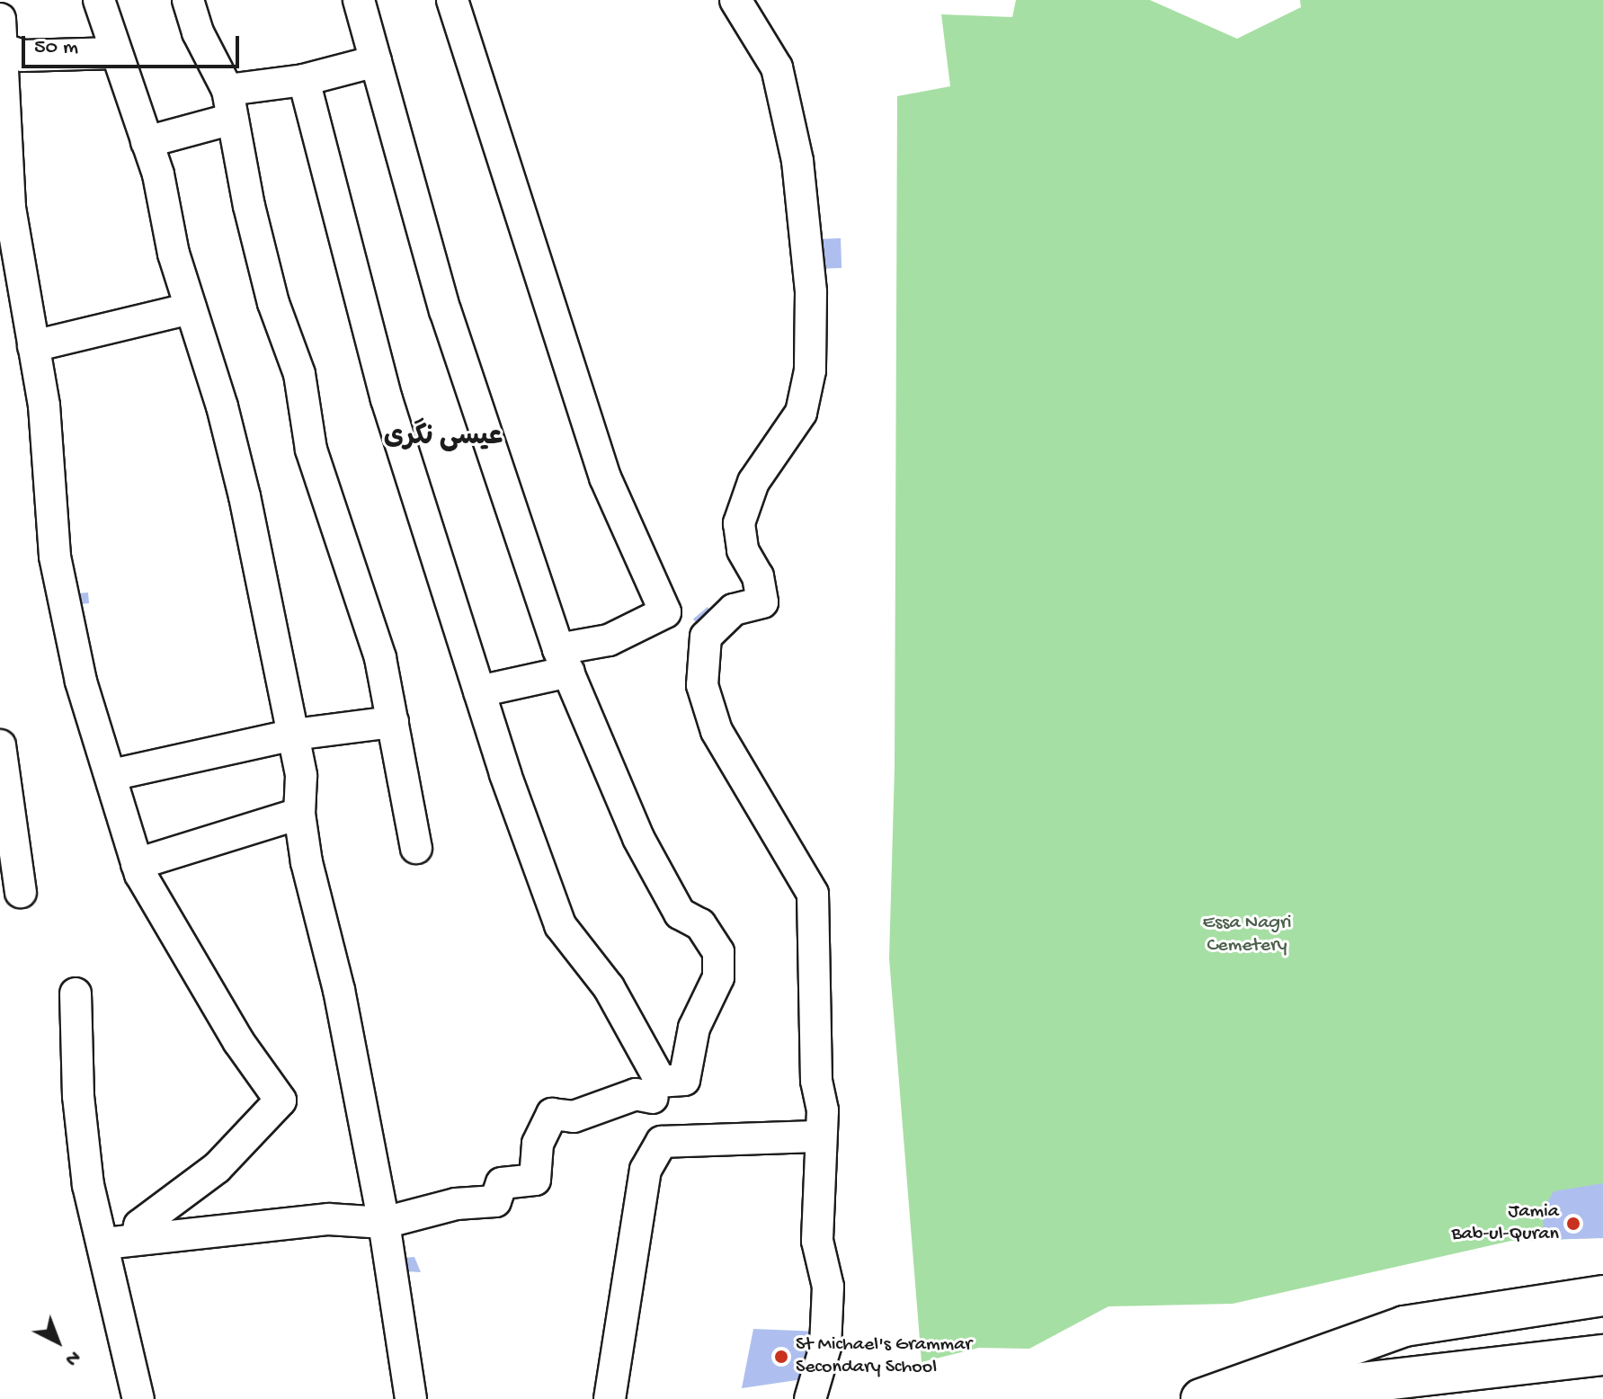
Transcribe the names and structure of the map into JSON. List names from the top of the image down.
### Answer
{
  "districts": ["عیسی نگری"],
  "parks": ["Essa Nagri Cemetery"],
  "places": ["Jamia Bab-ul-Quran", "St Michael's Grammar Secondary School"],
  "scale_bar": "50 m",
  "north": "bottom right"
}
